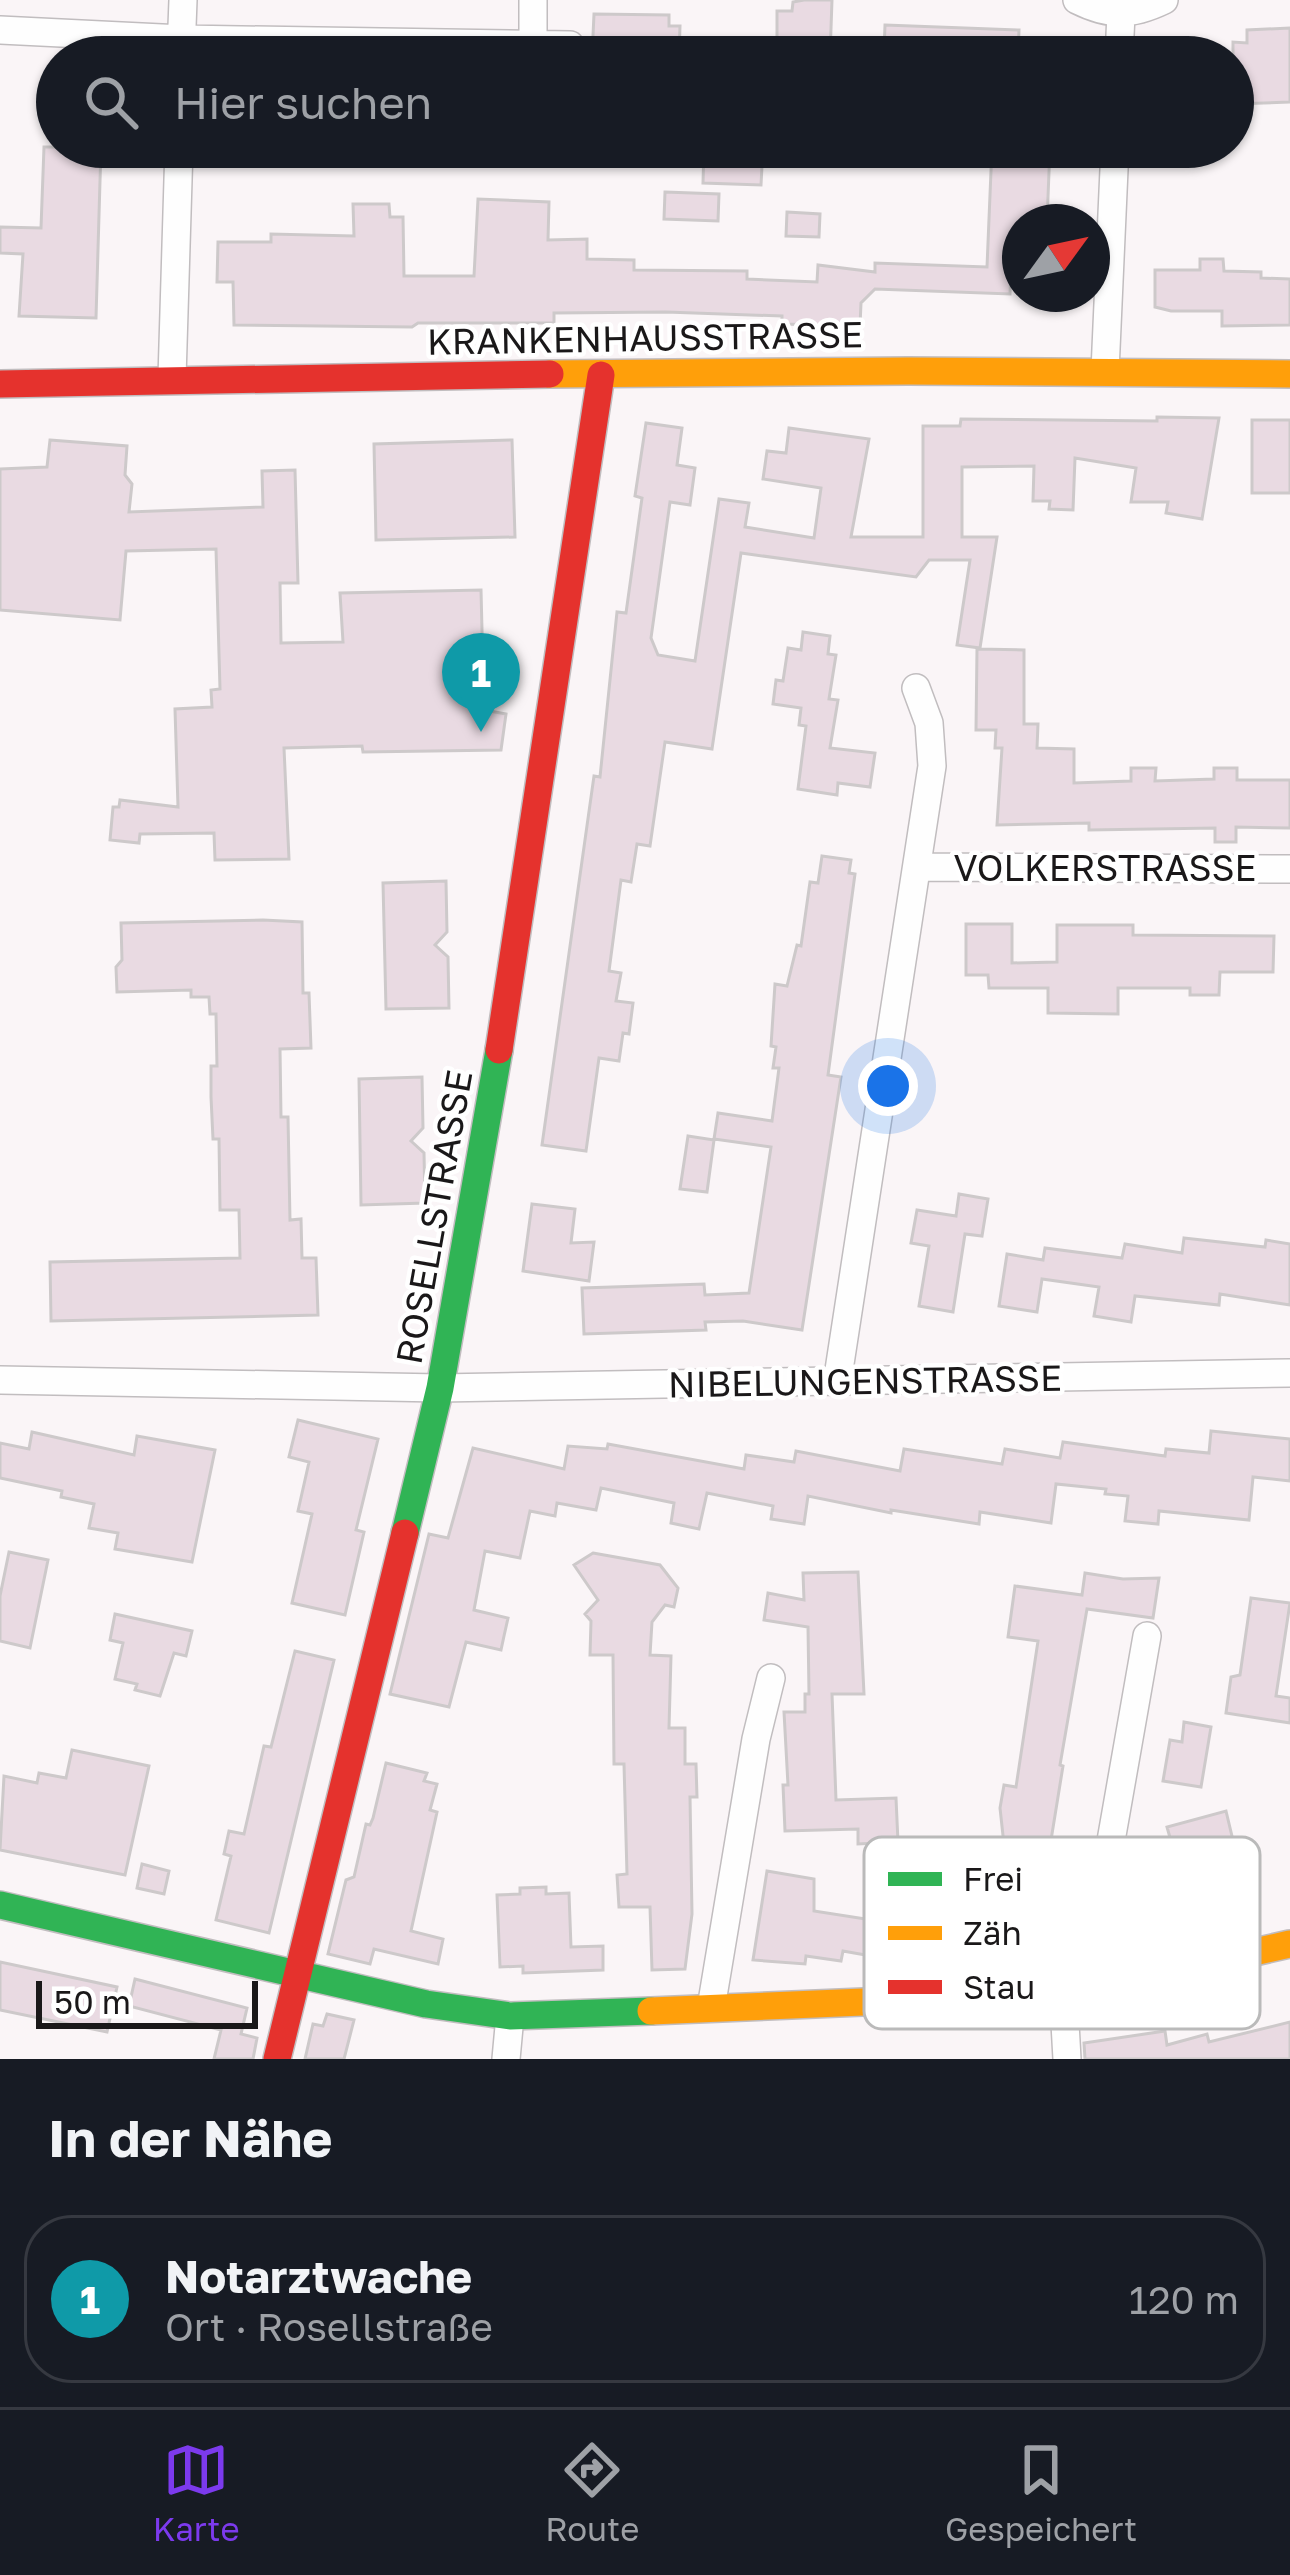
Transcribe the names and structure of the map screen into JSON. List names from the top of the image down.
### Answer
{
  "streets": {
    "street": [
      "KRANKENHAUSSTRASSE",
      "VOLKERSTRASSE",
      "ROSELLSTRASSE",
      "NIBELUNGENSTRASSE"
    ]
  },
  "crossings": [
    ["KRANKENHAUSSTRASSE", "ROSELLSTRASSE"],
    ["ROSELLSTRASSE", "NIBELUNGENSTRASSE"]
  ],
  "legend": ["Frei", "Zäh", "Stau"],
  "scale_bar": "50 m",
  "north": "top right",
  "page": {
    "search": "Hier suchen",
    "pins": "1",
    "scale": "50 m",
    "heading": "In der Nähe",
    "list": [
      {
        "mark": "1",
        "name": "Notarztwache",
        "note": "Ort · Rosellstraße",
        "value": "120 m"
      }
    ],
    "nav": ["Karte", "Route", "Gespeichert"]
  }
}
